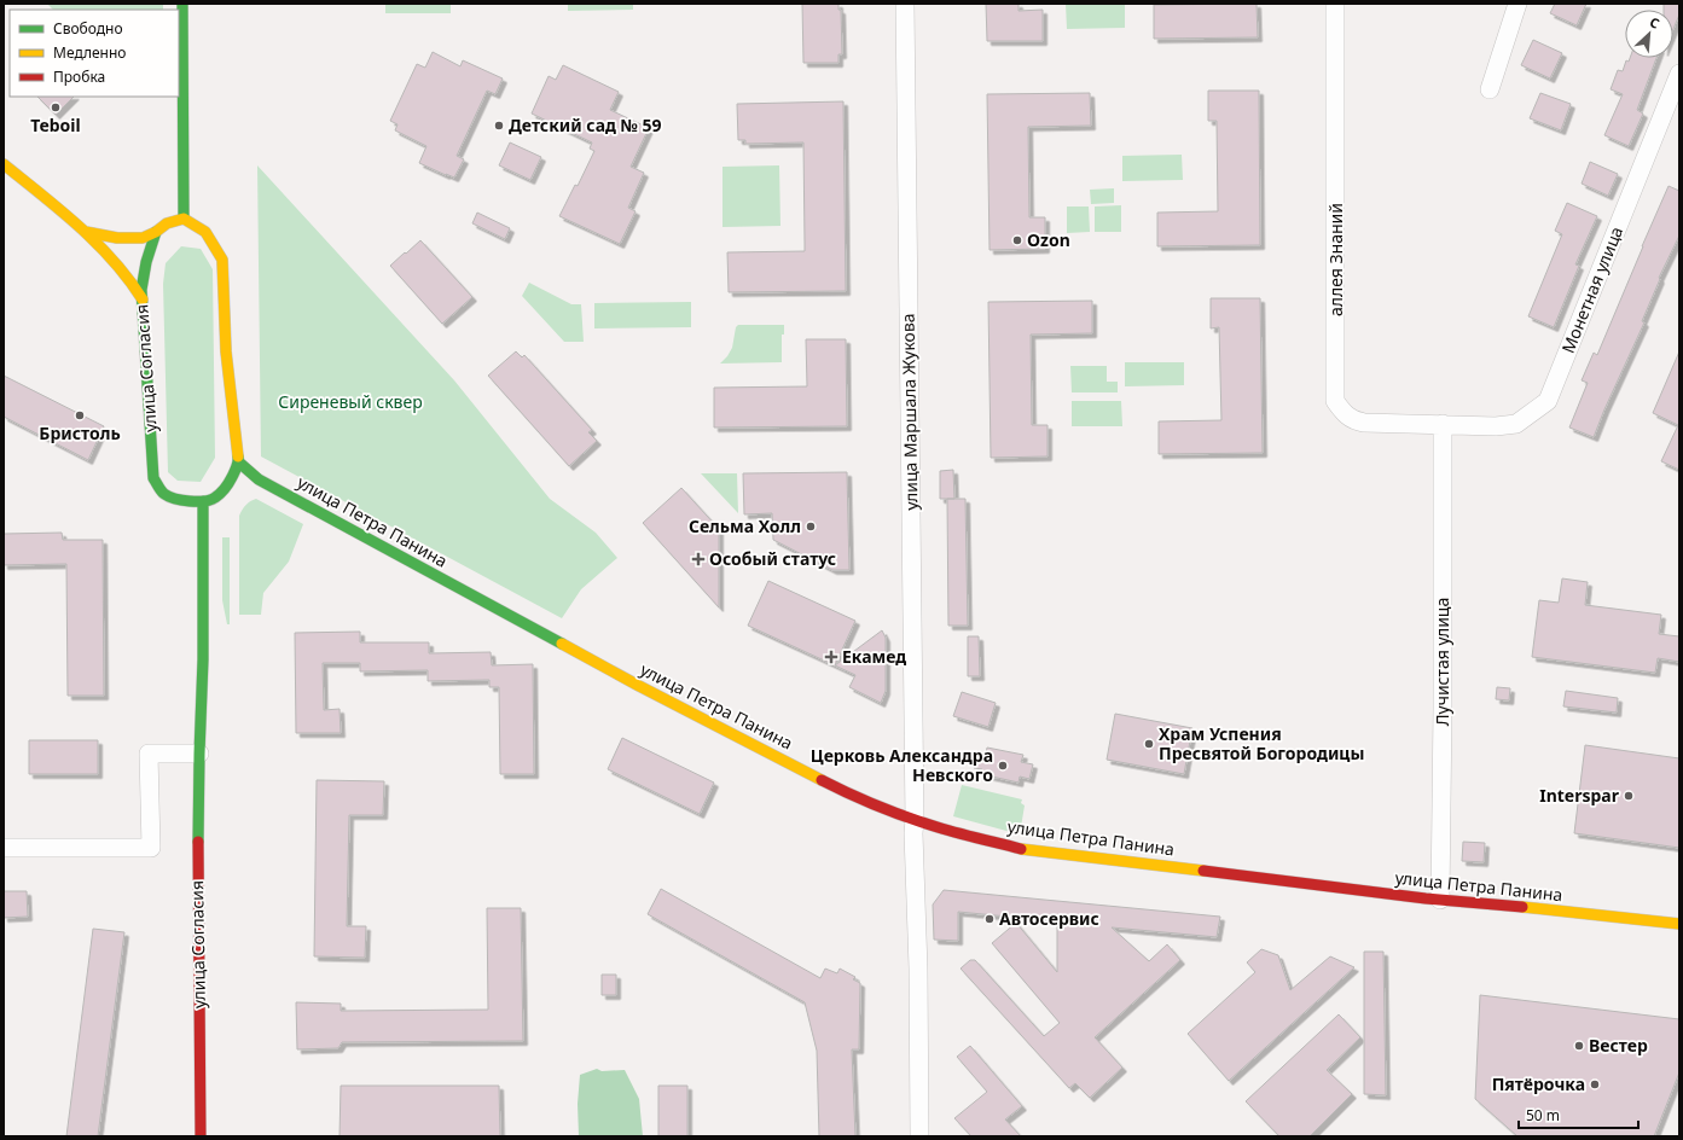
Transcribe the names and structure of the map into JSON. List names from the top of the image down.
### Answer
{
  "streets": {
    "main road": ["улица Согласия", "улица Петра Панина"],
    "street": [
      "аллея Знаний",
      "Монетная улица",
      "улица Маршала Жукова",
      "Лучистая улица"
    ]
  },
  "crossings": [
    ["аллея Знаний", "Монетная улица"],
    ["аллея Знаний", "Лучистая улица"],
    ["Монетная улица", "Лучистая улица"],
    ["улица Маршала Жукова", "улица Петра Панина"],
    ["улица Петра Панина", "Лучистая улица"]
  ],
  "parks": ["Сиреневый сквер"],
  "places": {
    "other": [
      "Teboil",
      "Детский сад № 59",
      "Ozon",
      "Бристоль",
      "Сельма Холл",
      "Храм Успения Пресвятой Богородицы",
      "Церковь Александра Невского",
      "Interspar",
      "Автосервис",
      "Вестер",
      "Пятёрочка"
    ],
    "health": ["Особый статус", "Екамед"]
  },
  "legend": ["Свободно", "Медленно", "Пробка"],
  "scale_bar": "50 m",
  "north": "top right"
}
